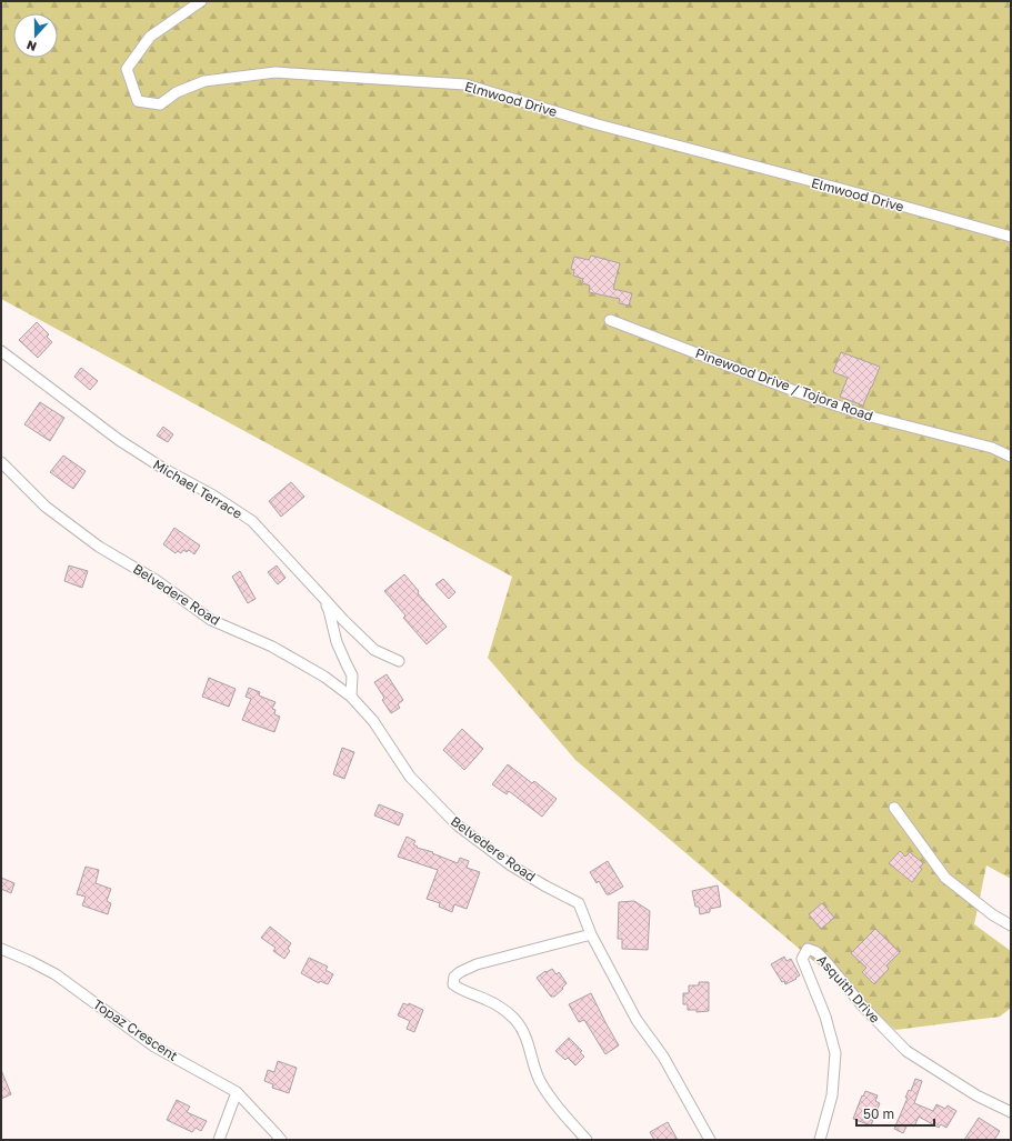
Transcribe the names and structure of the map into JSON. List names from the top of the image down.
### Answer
{
  "streets": {
    "street": [
      "Elmwood Drive",
      "Pinewood Drive / Tojora Road",
      "Michael Terrace",
      "Belvedere Road",
      "Asquith Drive",
      "Topaz Crescent"
    ]
  },
  "scale_bar": "50 m",
  "north": "bottom"
}
